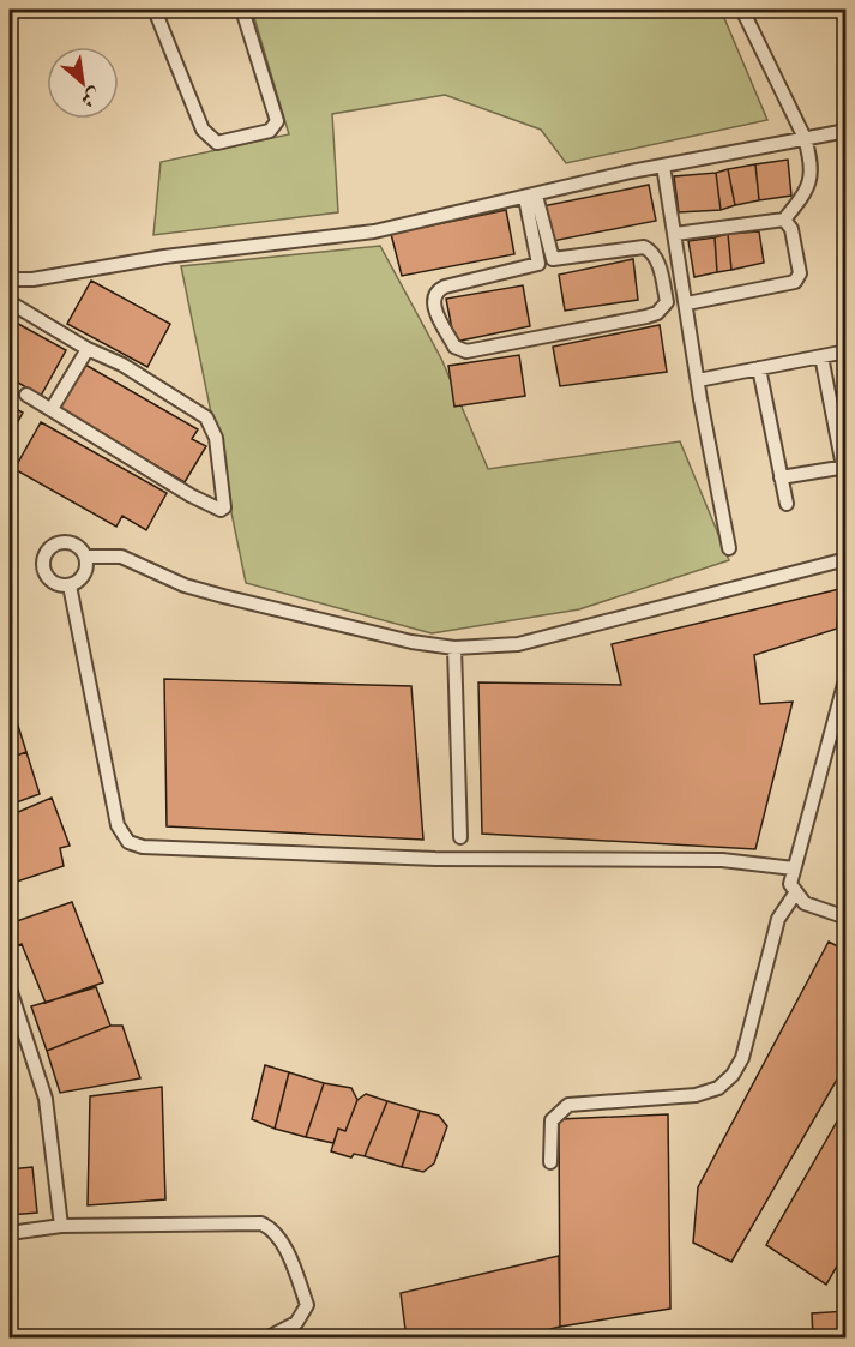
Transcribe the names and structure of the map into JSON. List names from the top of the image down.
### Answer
{
  "north": "bottom right"
}
